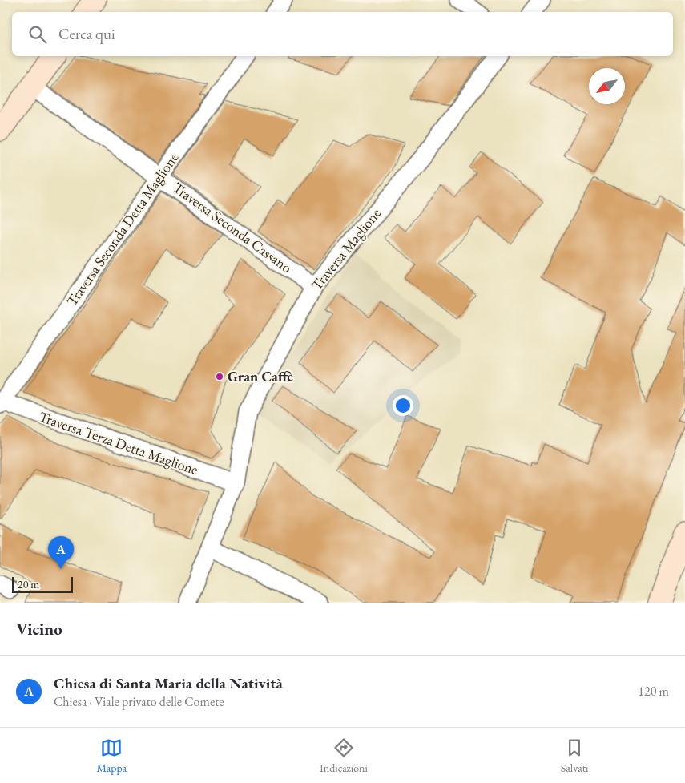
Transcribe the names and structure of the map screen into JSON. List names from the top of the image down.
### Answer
{
  "streets": {
    "street": [
      "Traversa Seconda Cassano",
      "Traversa Seconda Detta Maglione",
      "Traversa Maglione",
      "Traversa Terza Detta Maglione"
    ]
  },
  "crossings": [
    ["Traversa Seconda Cassano", "Traversa Seconda Detta Maglione"],
    ["Traversa Seconda Cassano", "Traversa Maglione"],
    ["Traversa Seconda Detta Maglione", "Traversa Terza Detta Maglione"],
    ["Traversa Maglione", "Traversa Terza Detta Maglione"]
  ],
  "places": ["Gran Caffè"],
  "scale_bar": "20 m",
  "north": "bottom left",
  "page": {
    "search": "Cerca qui",
    "pins": "A",
    "scale": "20 m",
    "heading": "Vicino",
    "list": [
      {
        "mark": "A",
        "name": "Chiesa di Santa Maria della Natività",
        "note": "Chiesa · Viale privato delle Comete",
        "value": "120 m"
      }
    ],
    "nav": ["Mappa", "Indicazioni", "Salvati"]
  }
}
